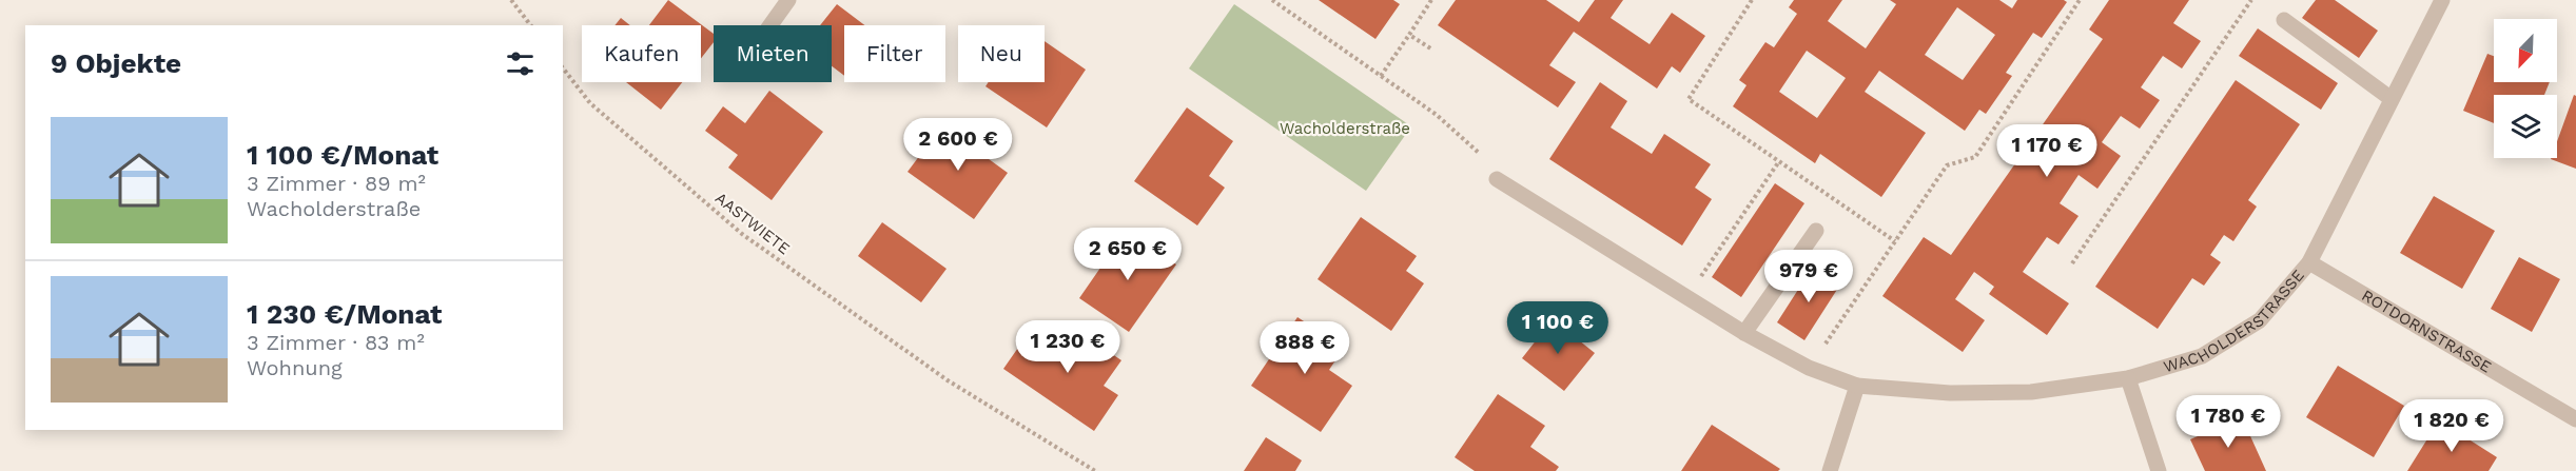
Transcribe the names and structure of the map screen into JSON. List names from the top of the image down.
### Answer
{
  "streets": {
    "street": ["WACHOLDERSTRASSE", "ROTDORNSTRASSE"],
    "path": ["AASTWIETE"]
  },
  "crossings": [
    ["WACHOLDERSTRASSE", "ROTDORNSTRASSE"]
  ],
  "parks": ["Wacholderstraße"],
  "north": "bottom left",
  "page": {
    "chip": [
      "Kaufen",
      "Mieten",
      "Filter",
      "Neu"
    ],
    "heading": "9 Objekte",
    "list": [
      {
        "name": "1 100 €/Monat",
        "note": "3 Zimmer · 89 m² · Wacholderstraße"
      },
      {
        "name": "1 230 €/Monat",
        "note": "3 Zimmer · 83 m² · Wohnung"
      }
    ],
    "price": [
      "2 600 €",
      "1 170 €",
      "2 650 €",
      "979 €",
      "1 100 €",
      "1 230 €",
      "888 €",
      "1 780 €",
      "1 820 €"
    ]
  }
}
